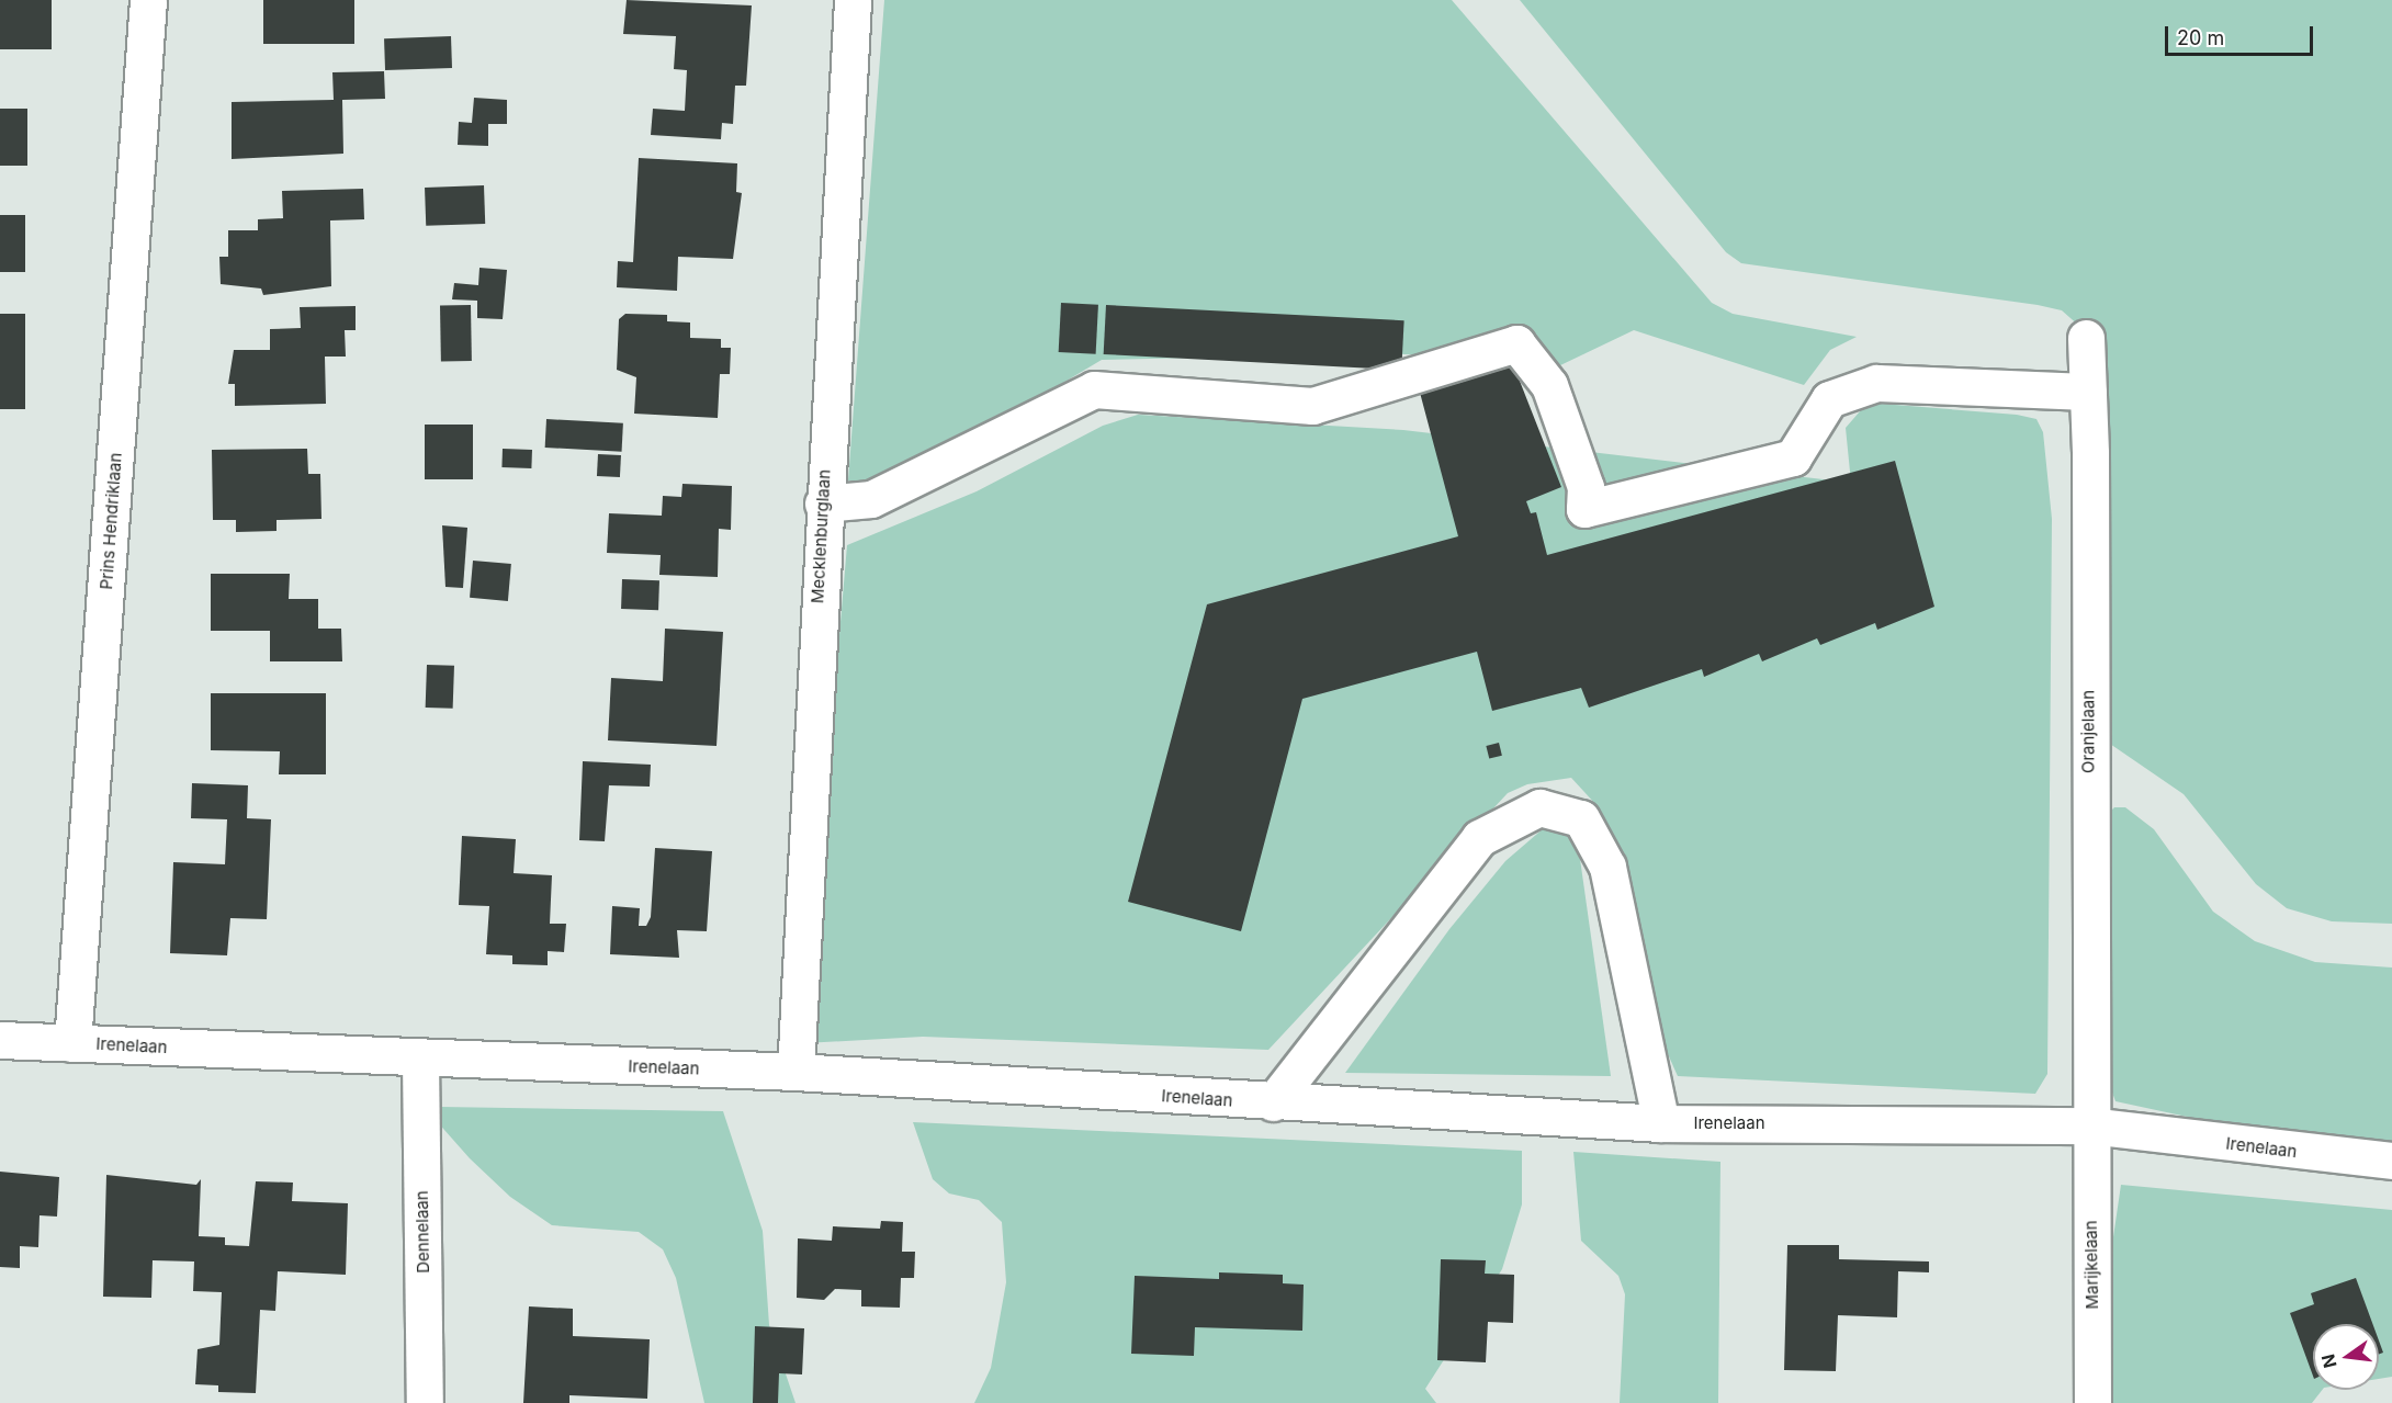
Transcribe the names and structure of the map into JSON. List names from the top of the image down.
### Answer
{
  "streets": {
    "street": [
      "Prins Hendriklaan",
      "Mecklenburglaan",
      "Oranjelaan",
      "Irenelaan",
      "Dennelaan",
      "Marijkelaan"
    ]
  },
  "crossings": [
    ["Prins Hendriklaan", "Irenelaan"],
    ["Mecklenburglaan", "Irenelaan"],
    ["Oranjelaan", "Irenelaan"],
    ["Oranjelaan", "Marijkelaan"],
    ["Irenelaan", "Dennelaan"],
    ["Irenelaan", "Marijkelaan"]
  ],
  "scale_bar": "20 m",
  "north": "left"
}
